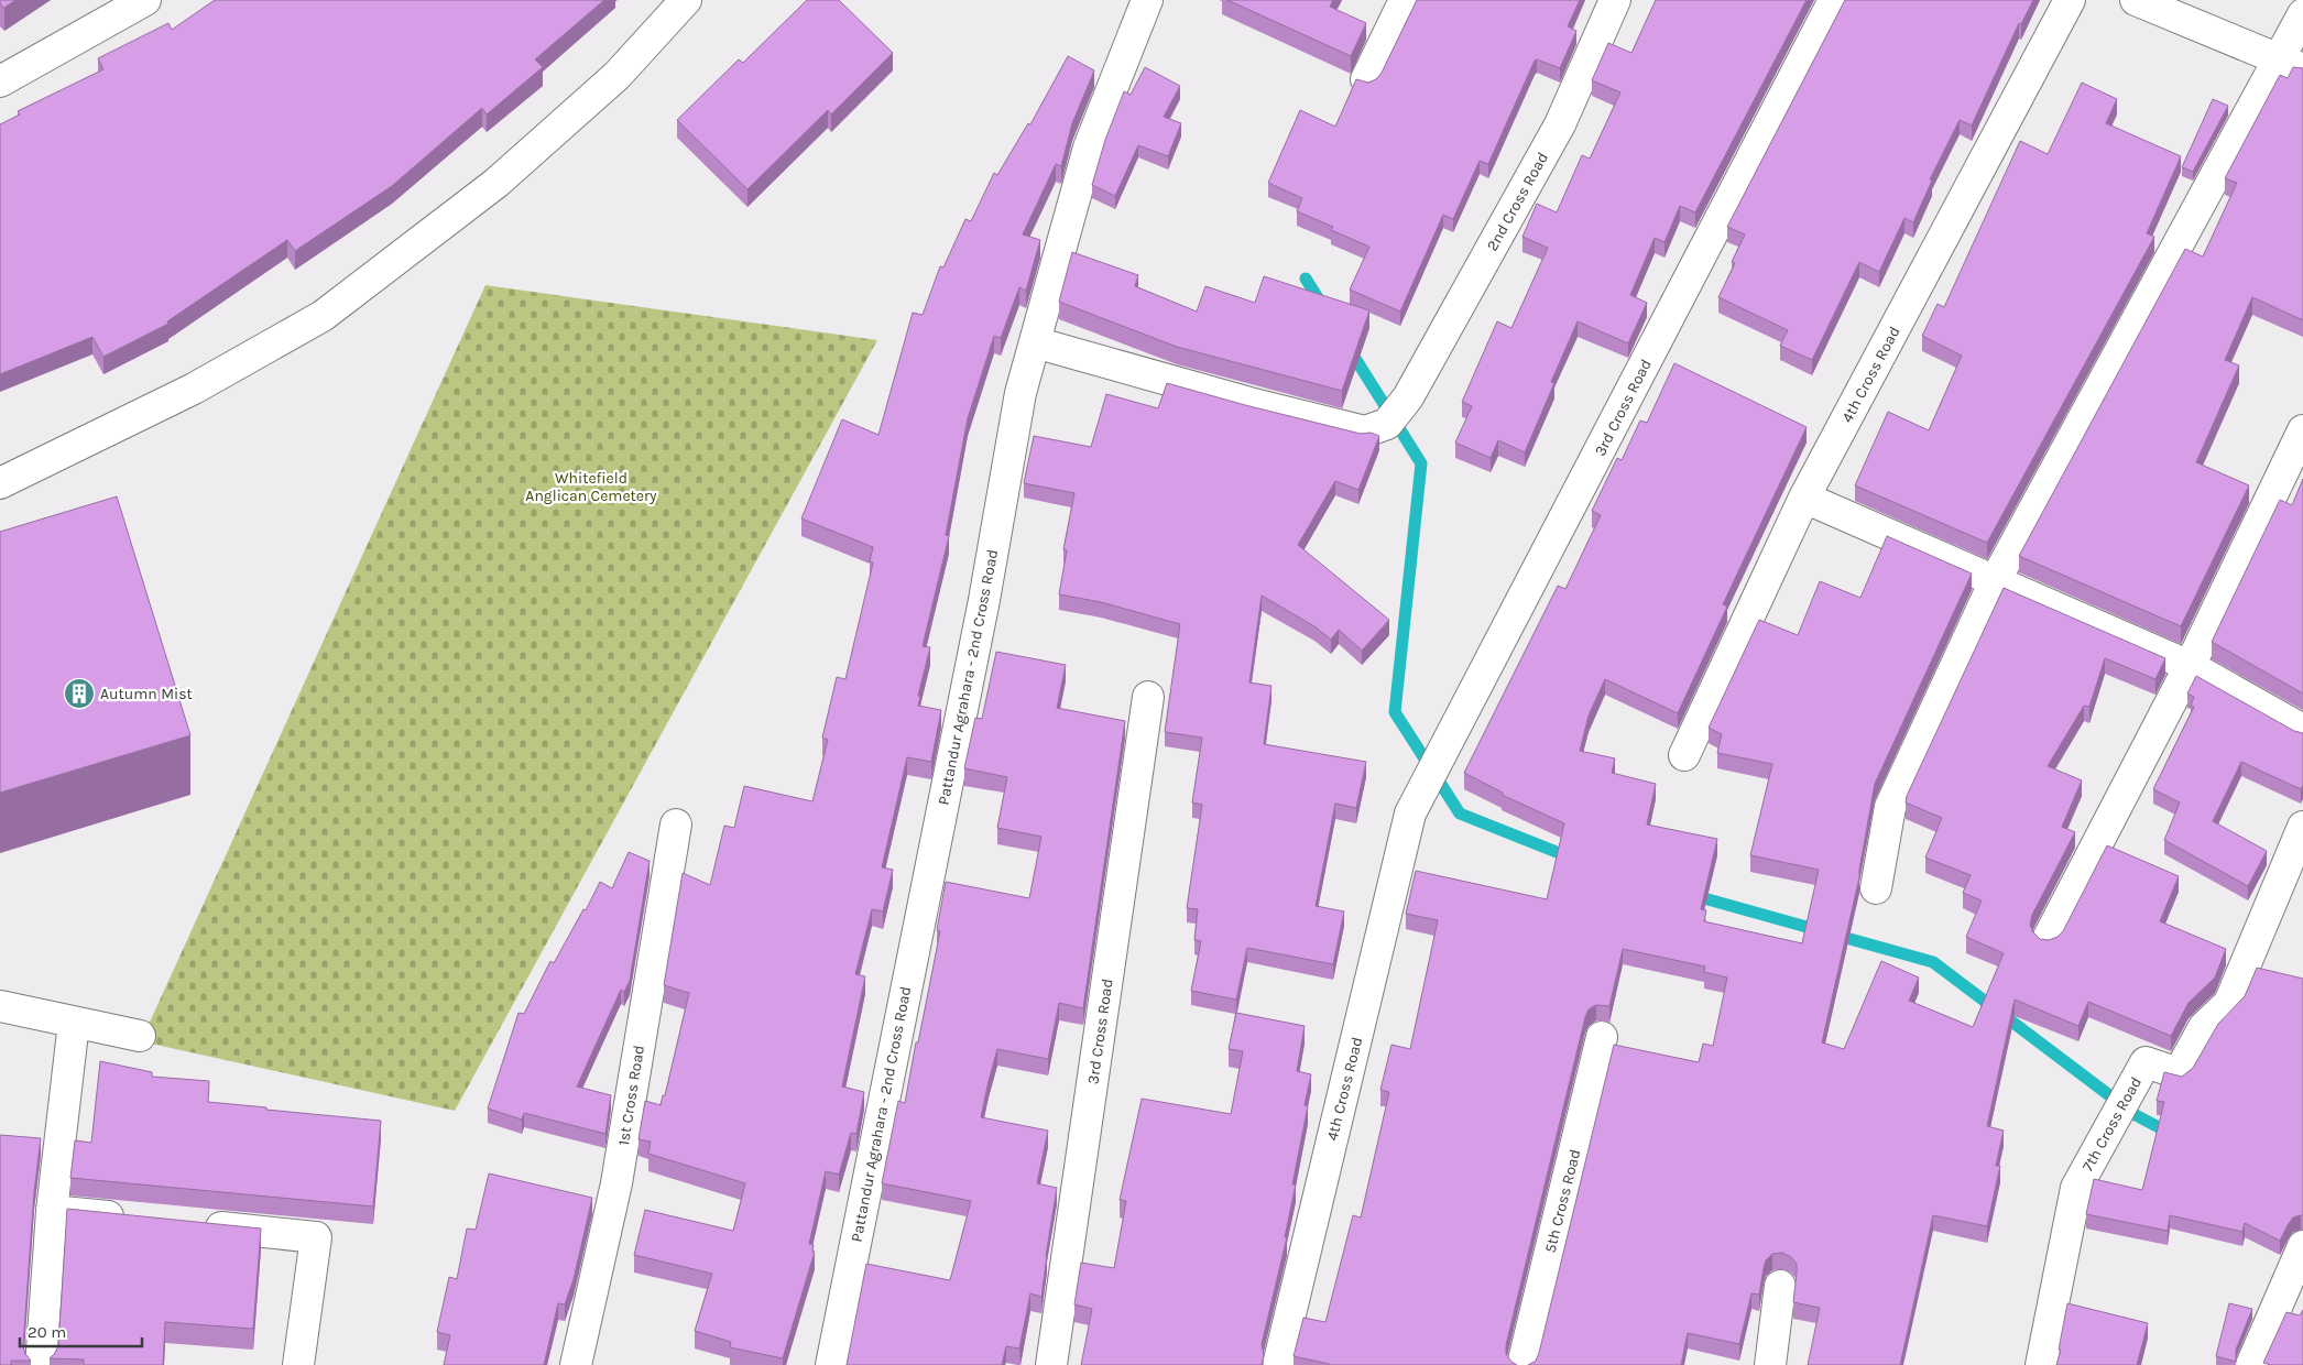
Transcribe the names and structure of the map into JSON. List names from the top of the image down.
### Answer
{
  "streets": {
    "street": [
      "2nd Cross Road",
      "4th Cross Road",
      "3rd Cross Road",
      "Pattandur Agrahara - 2nd Cross Road",
      "1st Cross Road",
      "7th Cross Road",
      "5th Cross Road"
    ]
  },
  "crossings": [
    ["2nd Cross Road", "Pattandur Agrahara - 2nd Cross Road"],
    ["4th Cross Road", "3rd Cross Road"]
  ],
  "parks": ["Whitefield Anglican Cemetery"],
  "places": {
    "building": ["Autumn Mist"]
  },
  "scale_bar": "20 m"
}
